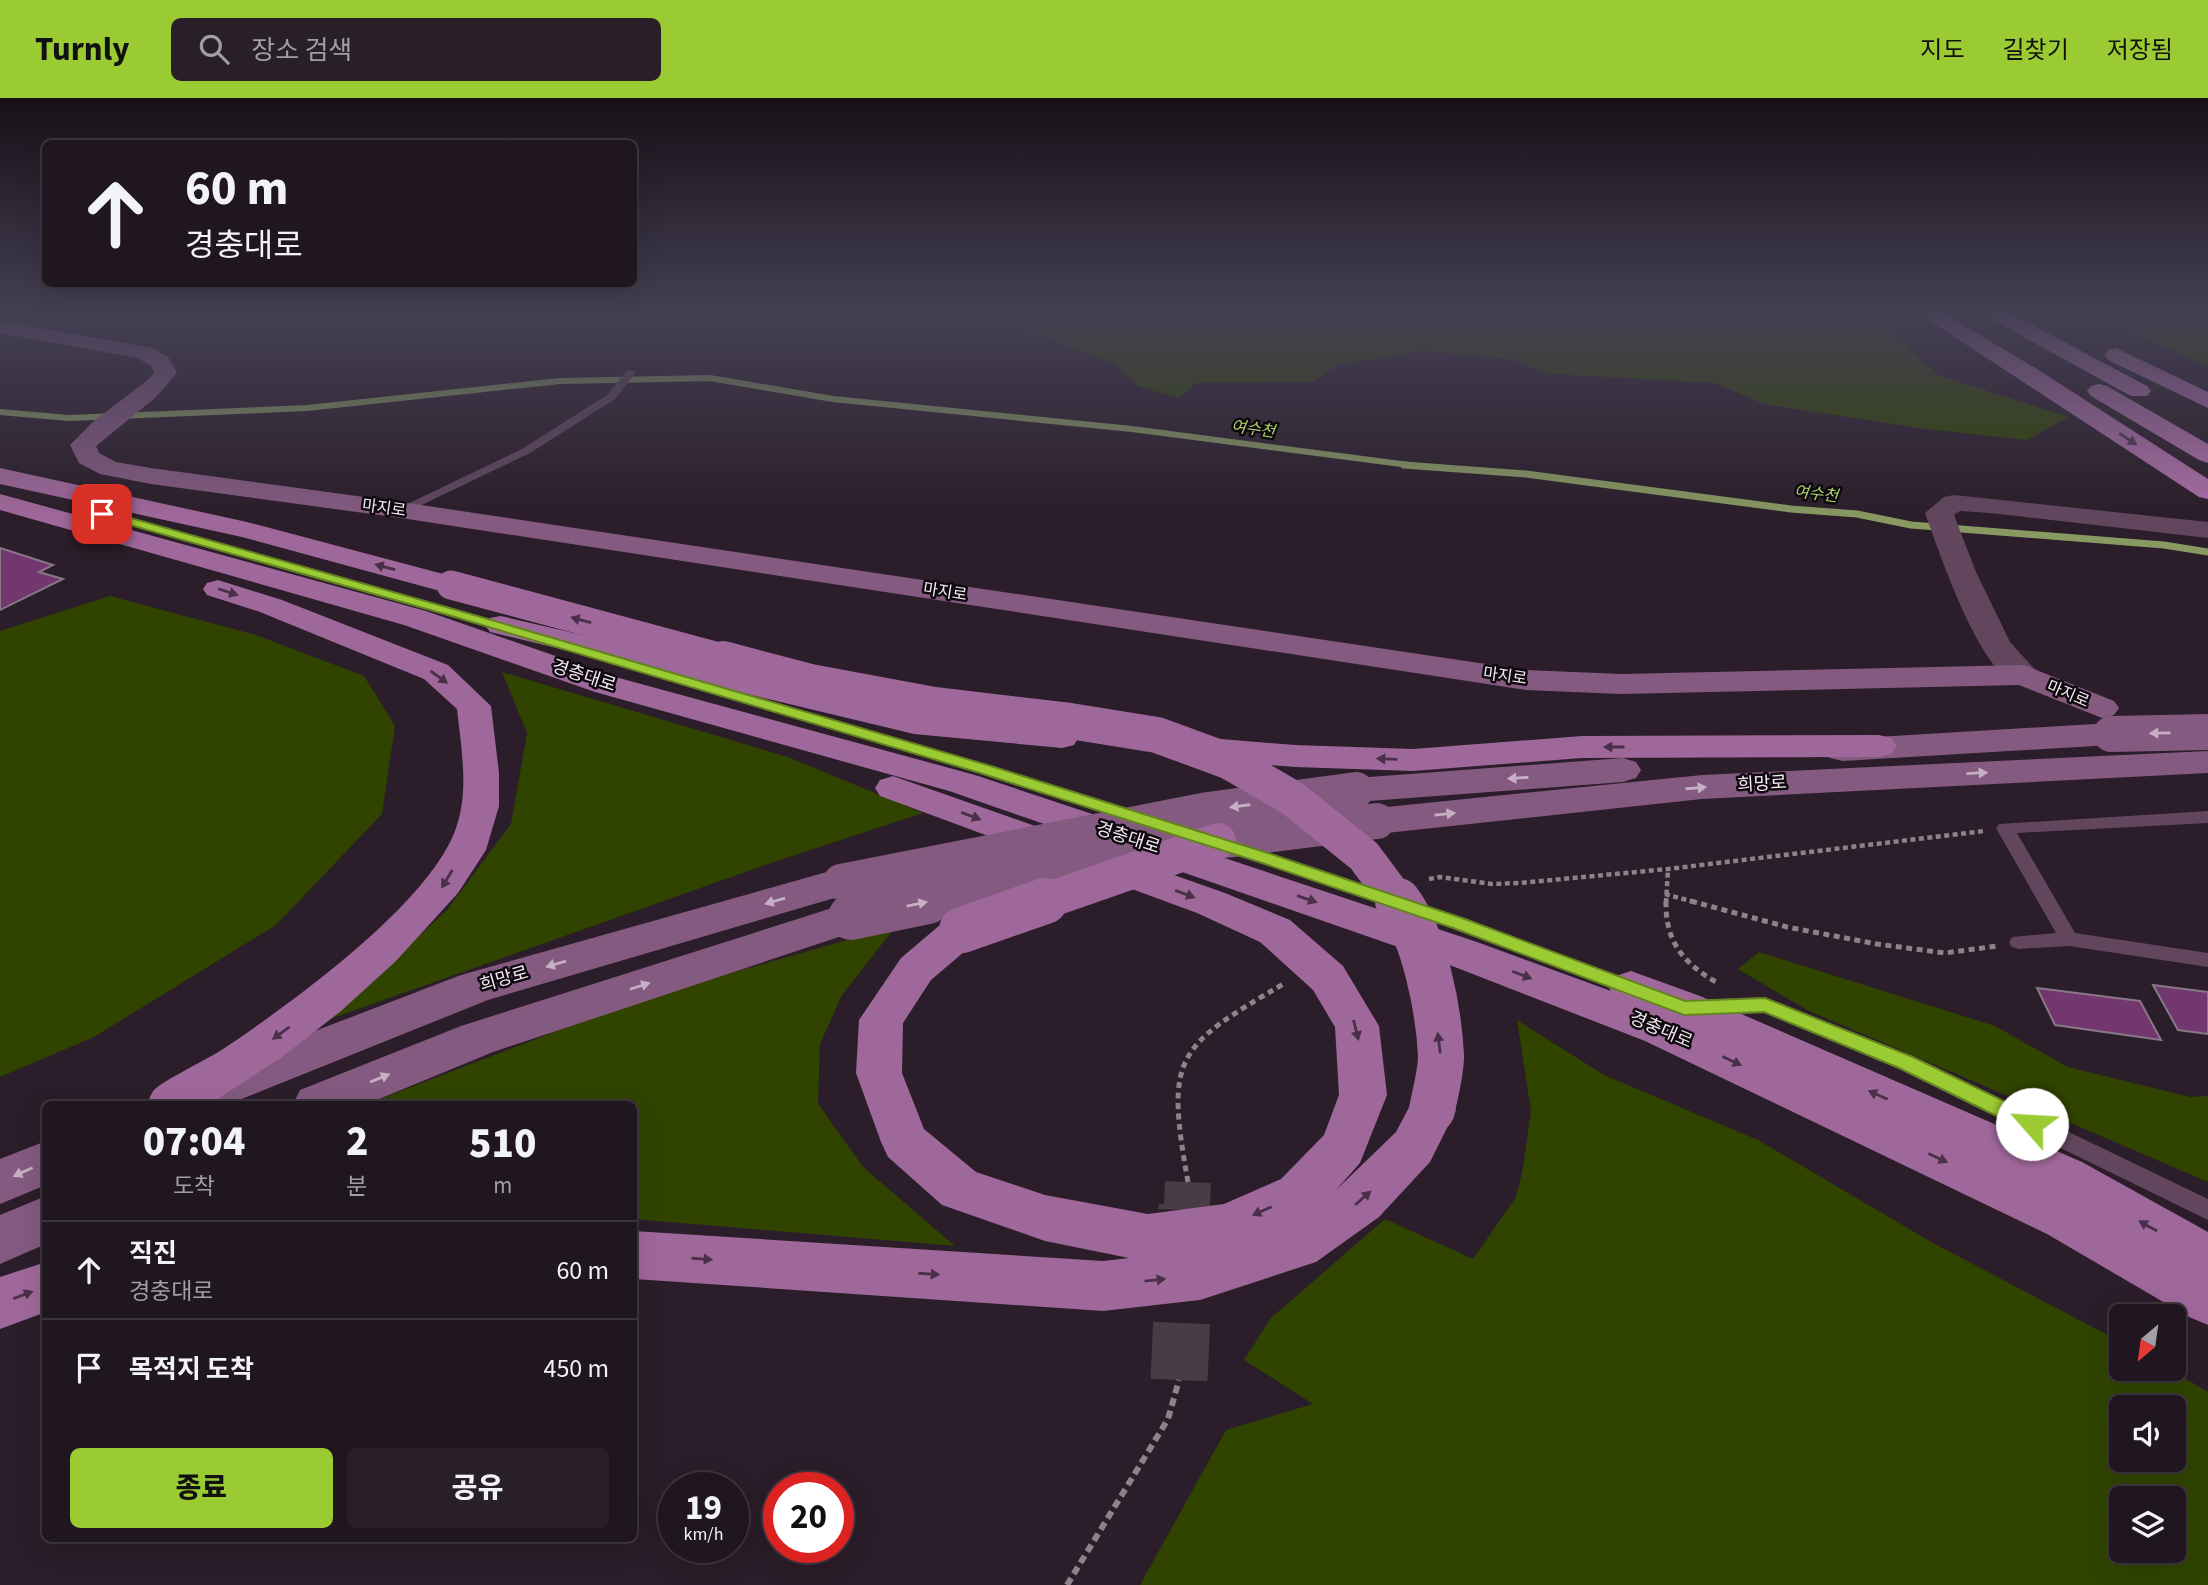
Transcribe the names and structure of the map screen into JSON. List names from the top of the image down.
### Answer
{
  "streets": {
    "main road": ["마지로", "경충대로", "희망로"]
  },
  "crossings": [
    ["마지로", "희망로"]
  ],
  "water": ["여수천"],
  "north": "bottom left",
  "page": {
    "header": "Turnly",
    "search": "장소 검색",
    "nav": ["지도", "길찾기", "저장됨"],
    "turn": ["60 m", "경충대로"],
    "eta": [
      "07:04",
      "도착",
      "2",
      "분",
      "510",
      "m"
    ],
    "list": [
      {
        "name": "직진",
        "note": "경충대로",
        "value": "60 m"
      },
      {
        "name": "목적지 도착",
        "value": "450 m"
      }
    ],
    "buttons": ["종료", "공유"],
    "speed": "19 km/h",
    "limit": "20"
  }
}
